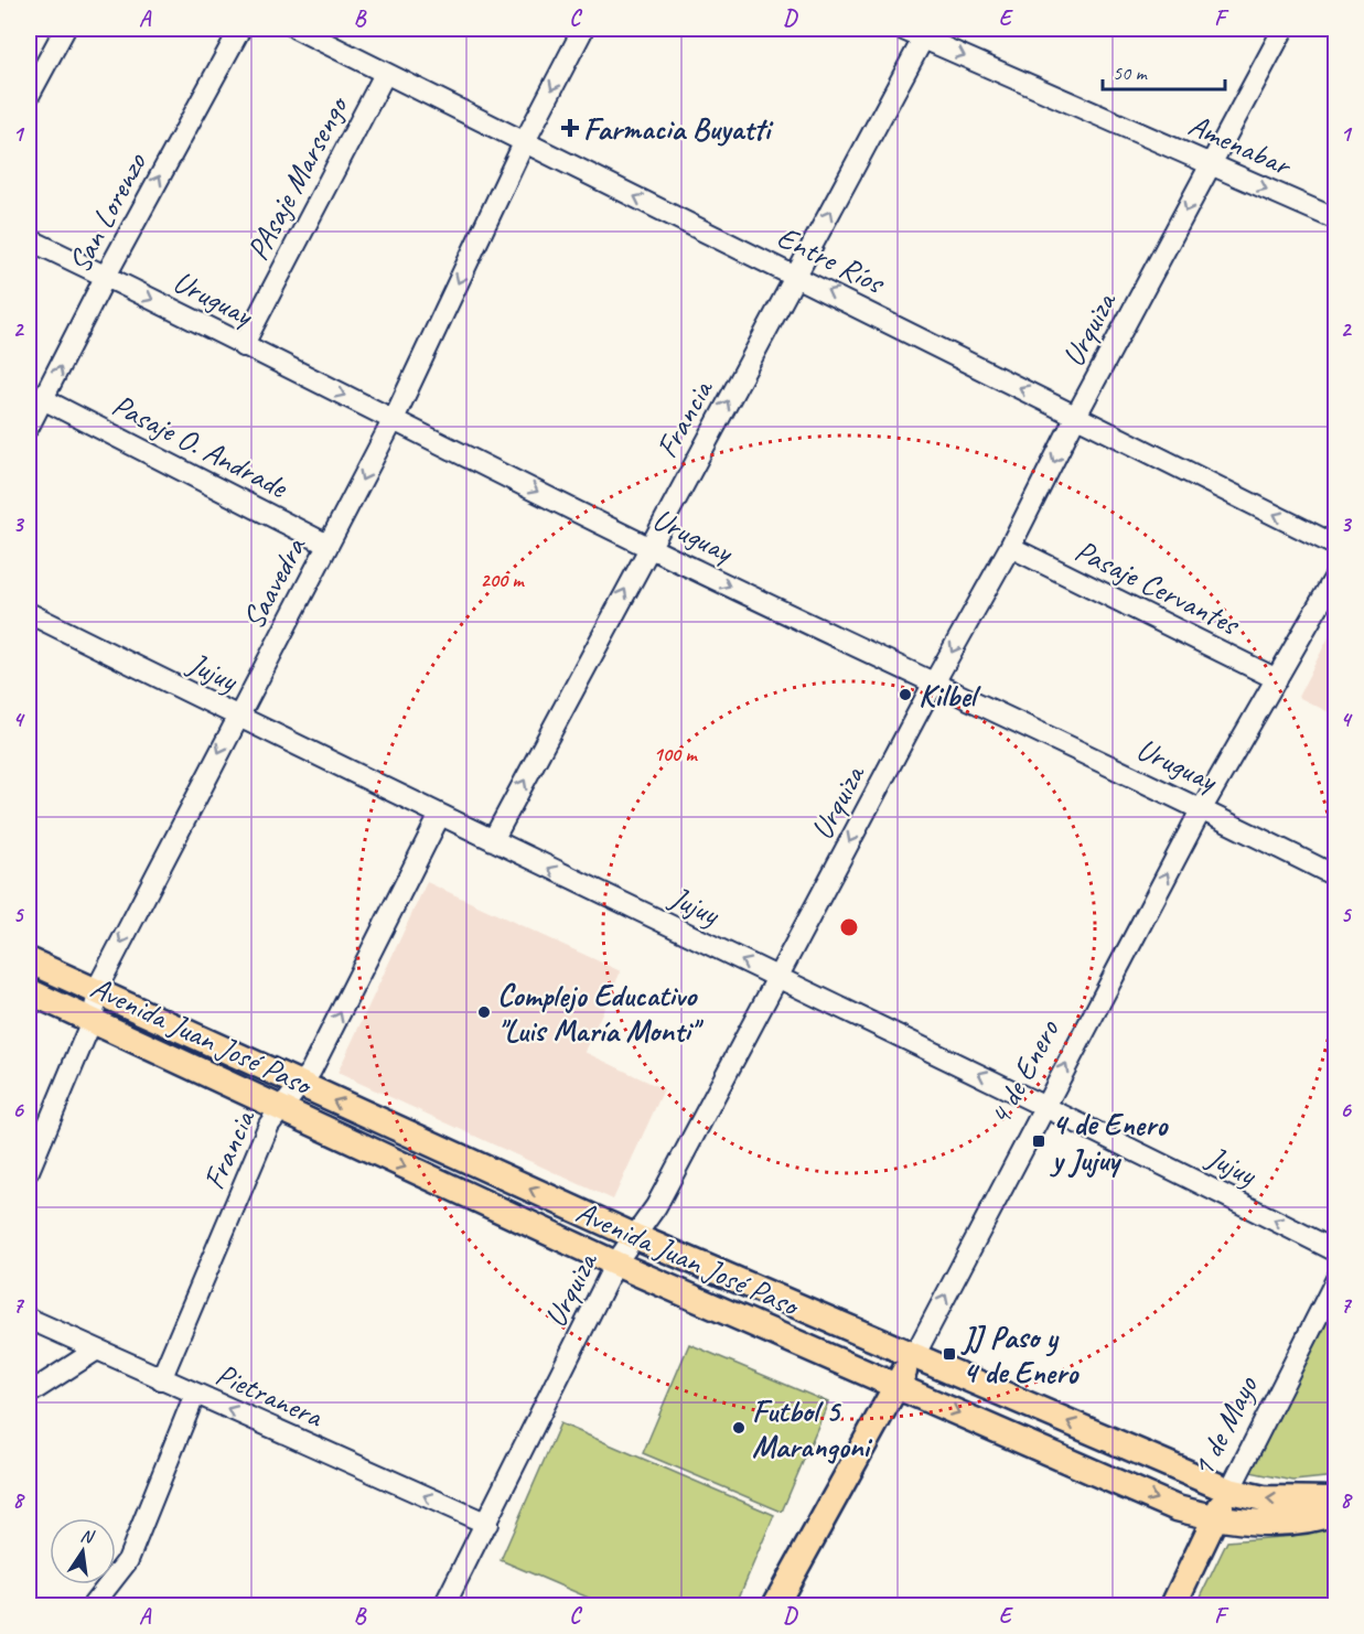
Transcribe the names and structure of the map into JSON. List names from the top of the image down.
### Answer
{
  "streets": {
    "main road": ["Avenida Juan José Paso", "4 de Enero", "1 de Mayo"],
    "street": [
      "Amenabar",
      "PAsaje Marsengo",
      "San Lorenzo",
      "Entre Ríos",
      "Uruguay",
      "Urquiza",
      "Francia",
      "Pasaje O. Andrade",
      "Saavedra",
      "Pasaje Cervantes",
      "Jujuy",
      "Pietranera"
    ]
  },
  "crossings": [
    ["Amenabar", "Urquiza"],
    ["Amenabar", "Francia"],
    ["PAsaje Marsengo", "Entre Ríos"],
    ["PAsaje Marsengo", "Uruguay"],
    ["San Lorenzo", "Uruguay"],
    ["San Lorenzo", "Pasaje O. Andrade"],
    ["Entre Ríos", "Urquiza"],
    ["Entre Ríos", "Francia"],
    ["Entre Ríos", "Saavedra"],
    ["Uruguay", "Urquiza"],
    ["Uruguay", "Francia"],
    ["Uruguay", "Saavedra"],
    ["Uruguay", "4 de Enero"],
    ["Urquiza", "Pasaje Cervantes"],
    ["Urquiza", "Jujuy"],
    ["Urquiza", "Avenida Juan José Paso"],
    ["Urquiza", "Pietranera"],
    ["Francia", "Jujuy"],
    ["Francia", "Avenida Juan José Paso"],
    ["Francia", "Pietranera"],
    ["Pasaje O. Andrade", "Saavedra"],
    ["Saavedra", "Jujuy"],
    ["Saavedra", "Avenida Juan José Paso"],
    ["Pasaje Cervantes", "4 de Enero"],
    ["Jujuy", "4 de Enero"],
    ["Avenida Juan José Paso", "4 de Enero"],
    ["Avenida Juan José Paso", "1 de Mayo"]
  ],
  "one_way": [
    "Amenabar",
    "San Lorenzo",
    "Entre Ríos",
    "Uruguay",
    "Urquiza",
    "Francia",
    "Saavedra",
    "Jujuy",
    "4 de Enero",
    "Pietranera"
  ],
  "places": {
    "health": ["Farmacia Buyatti"],
    "other": ["Kilbel", "Complejo Educativo \"Luis María Monti\"", "Futbol 5 Marangoni"],
    "transit": ["4 de Enero y Jujuy", "JJ Paso y 4 de Enero"]
  },
  "scale_bar": "50 m",
  "north": "top",
  "grid": {
    "columns": [
      "A",
      "B",
      "C",
      "D",
      "E",
      "F"
    ],
    "rows": [
      "1",
      "2",
      "3",
      "4",
      "5",
      "6",
      "7",
      "8"
    ]
  },
  "rings": ["200 m", "100 m"]
}
